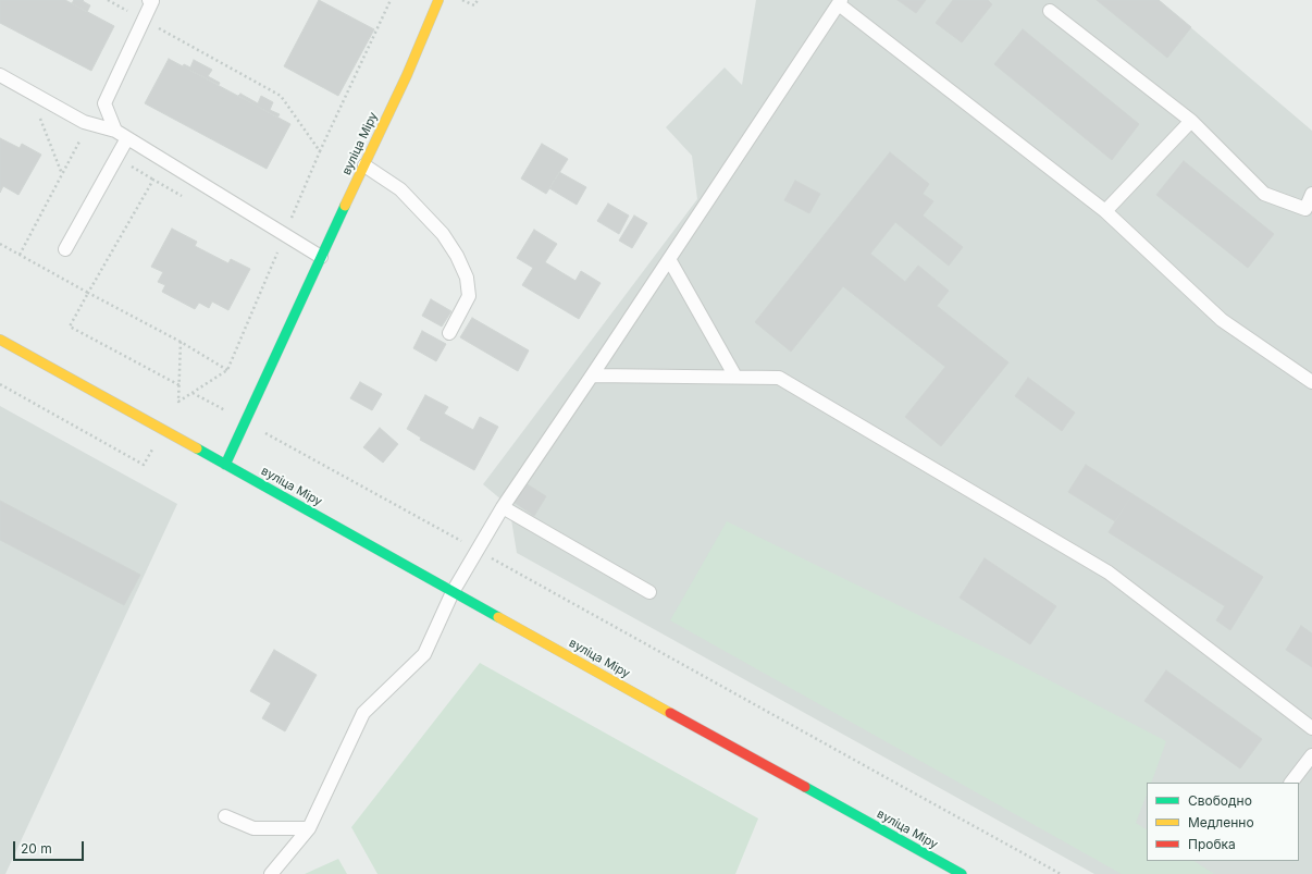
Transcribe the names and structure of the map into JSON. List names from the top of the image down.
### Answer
{
  "streets": {
    "main road": ["вуліца Міру"]
  },
  "legend": ["Свободно", "Медленно", "Пробка"],
  "scale_bar": "20 m"
}
